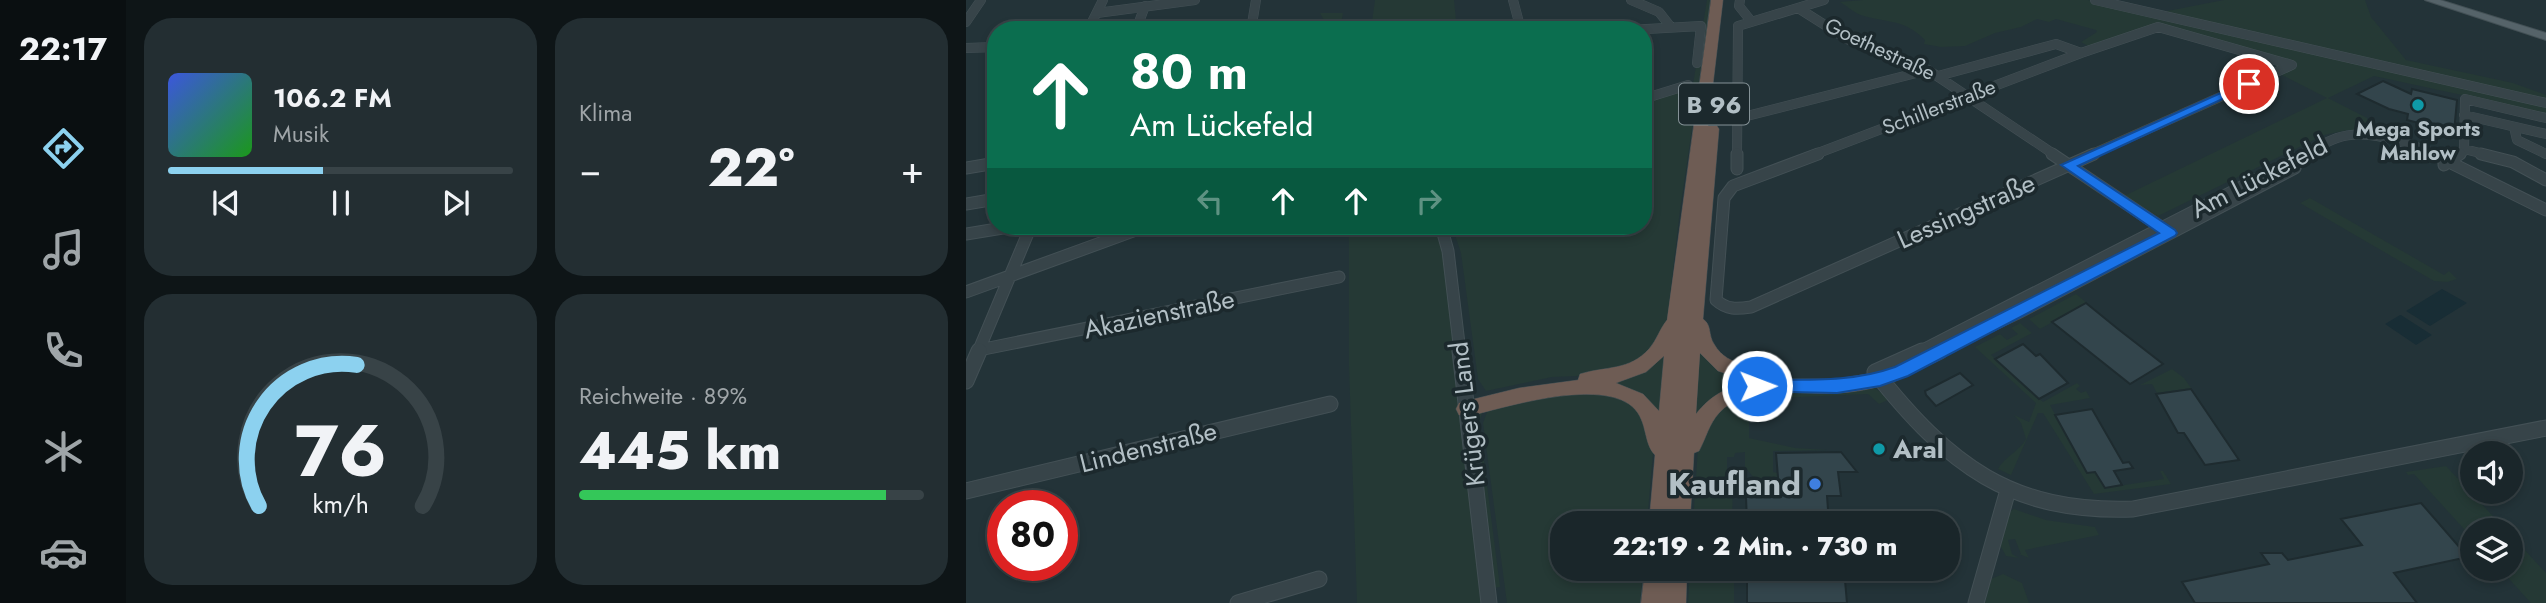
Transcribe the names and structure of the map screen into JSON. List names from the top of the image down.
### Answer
{
  "streets": {
    "highway": ["B 96"],
    "street": [
      "Goethestraße",
      "Schillerstraße",
      "Am Lückefeld",
      "Lessingstraße",
      "Akazienstraße",
      "Krügers Land",
      "Lindenstraße"
    ]
  },
  "crossings": [
    ["Goethestraße", "Schillerstraße"],
    ["Goethestraße", "Am Lückefeld"],
    ["Goethestraße", "Lessingstraße"],
    ["Schillerstraße", "Lessingstraße"]
  ],
  "places": ["Mega Sports Mahlow", "Aral", "Kaufland"],
  "page": {
    "tabs": "22:17",
    "tile": [
      "Klima",
      ["Reichweite · 89%", "445 km"]
    ],
    "turn": ["80 m", "Am Lückefeld"],
    "song": ["106.2 FM", "Musik"],
    "heat": ["−", "22°", "+"],
    "limit": "80",
    "trip": "22:19 · 2 Min. · 730 m",
    "gauge": ["76", "km/h"]
  }
}
